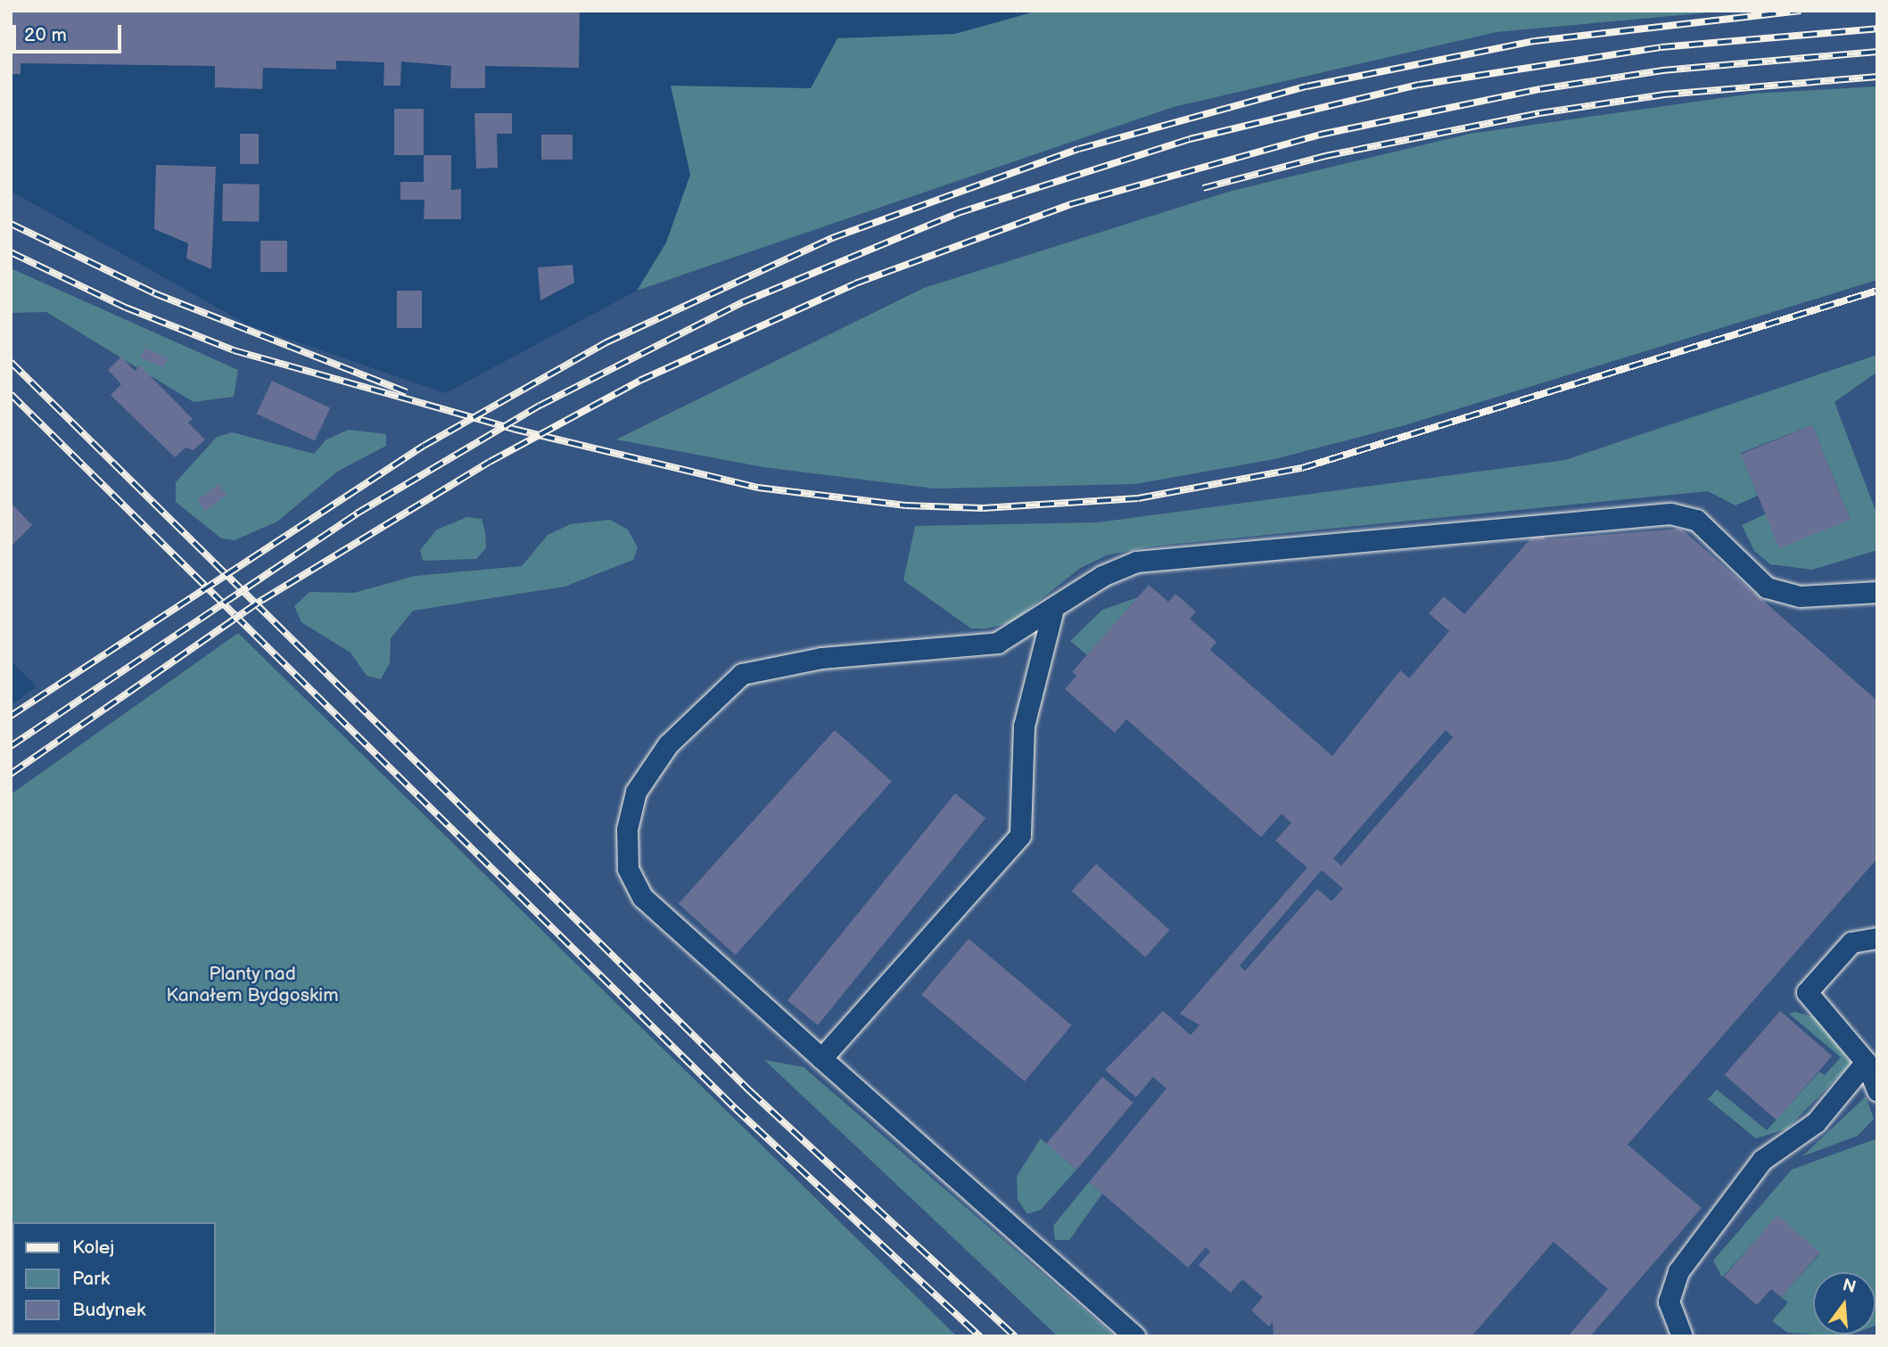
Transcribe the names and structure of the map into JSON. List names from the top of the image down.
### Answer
{
  "parks": ["Planty nad Kanałem Bydgoskim"],
  "legend": ["Kolej", "Park", "Budynek"],
  "scale_bar": "20 m",
  "north": "top"
}
